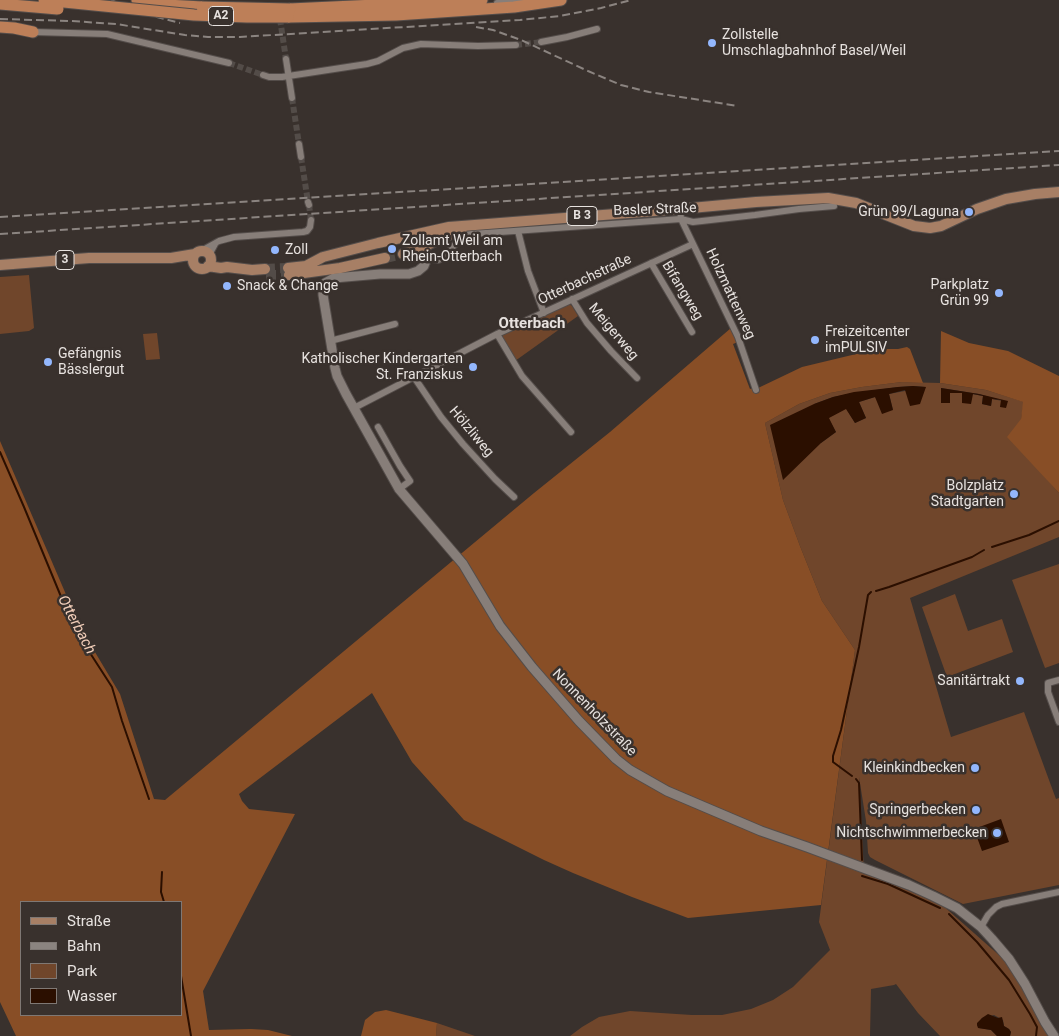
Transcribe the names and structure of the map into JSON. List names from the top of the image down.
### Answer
{
  "streets": {
    "highway": ["A2"],
    "main road": ["B 3", "3"],
    "street": [
      "Basler Straße",
      "Otterbachstraße",
      "Bifangweg",
      "Holzmattenweg",
      "Meigerweg",
      "Hölzliweg",
      "Nonnenholzstraße"
    ]
  },
  "crossings": [
    ["Basler Straße", "B 3"],
    ["Basler Straße", "Holzmattenweg"],
    ["Basler Straße", "Nonnenholzstraße"],
    ["B 3", "Holzmattenweg"],
    ["Otterbachstraße", "Bifangweg"],
    ["Otterbachstraße", "Holzmattenweg"],
    ["Otterbachstraße", "Meigerweg"],
    ["Otterbachstraße", "Hölzliweg"],
    ["Otterbachstraße", "Nonnenholzstraße"]
  ],
  "districts": ["Otterbach"],
  "water": ["Otterbach"],
  "places": [
    "Zollstelle Umschlagbahnhof Basel/Weil",
    "Grün 99/Laguna",
    "Zollamt Weil am Rhein-Otterbach",
    "Zoll",
    "Snack & Change",
    "Parkplatz Grün 99",
    "Freizeitcenter imPULSIV",
    "Gefängnis Bässlergut",
    "Katholischer Kindergarten St. Franziskus",
    "Bolzplatz Stadtgarten",
    "Sanitärtrakt",
    "Kleinkindbecken",
    "Springerbecken",
    "Nichtschwimmerbecken"
  ],
  "legend": [
    "Straße",
    "Bahn",
    "Park",
    "Wasser"
  ]
}
